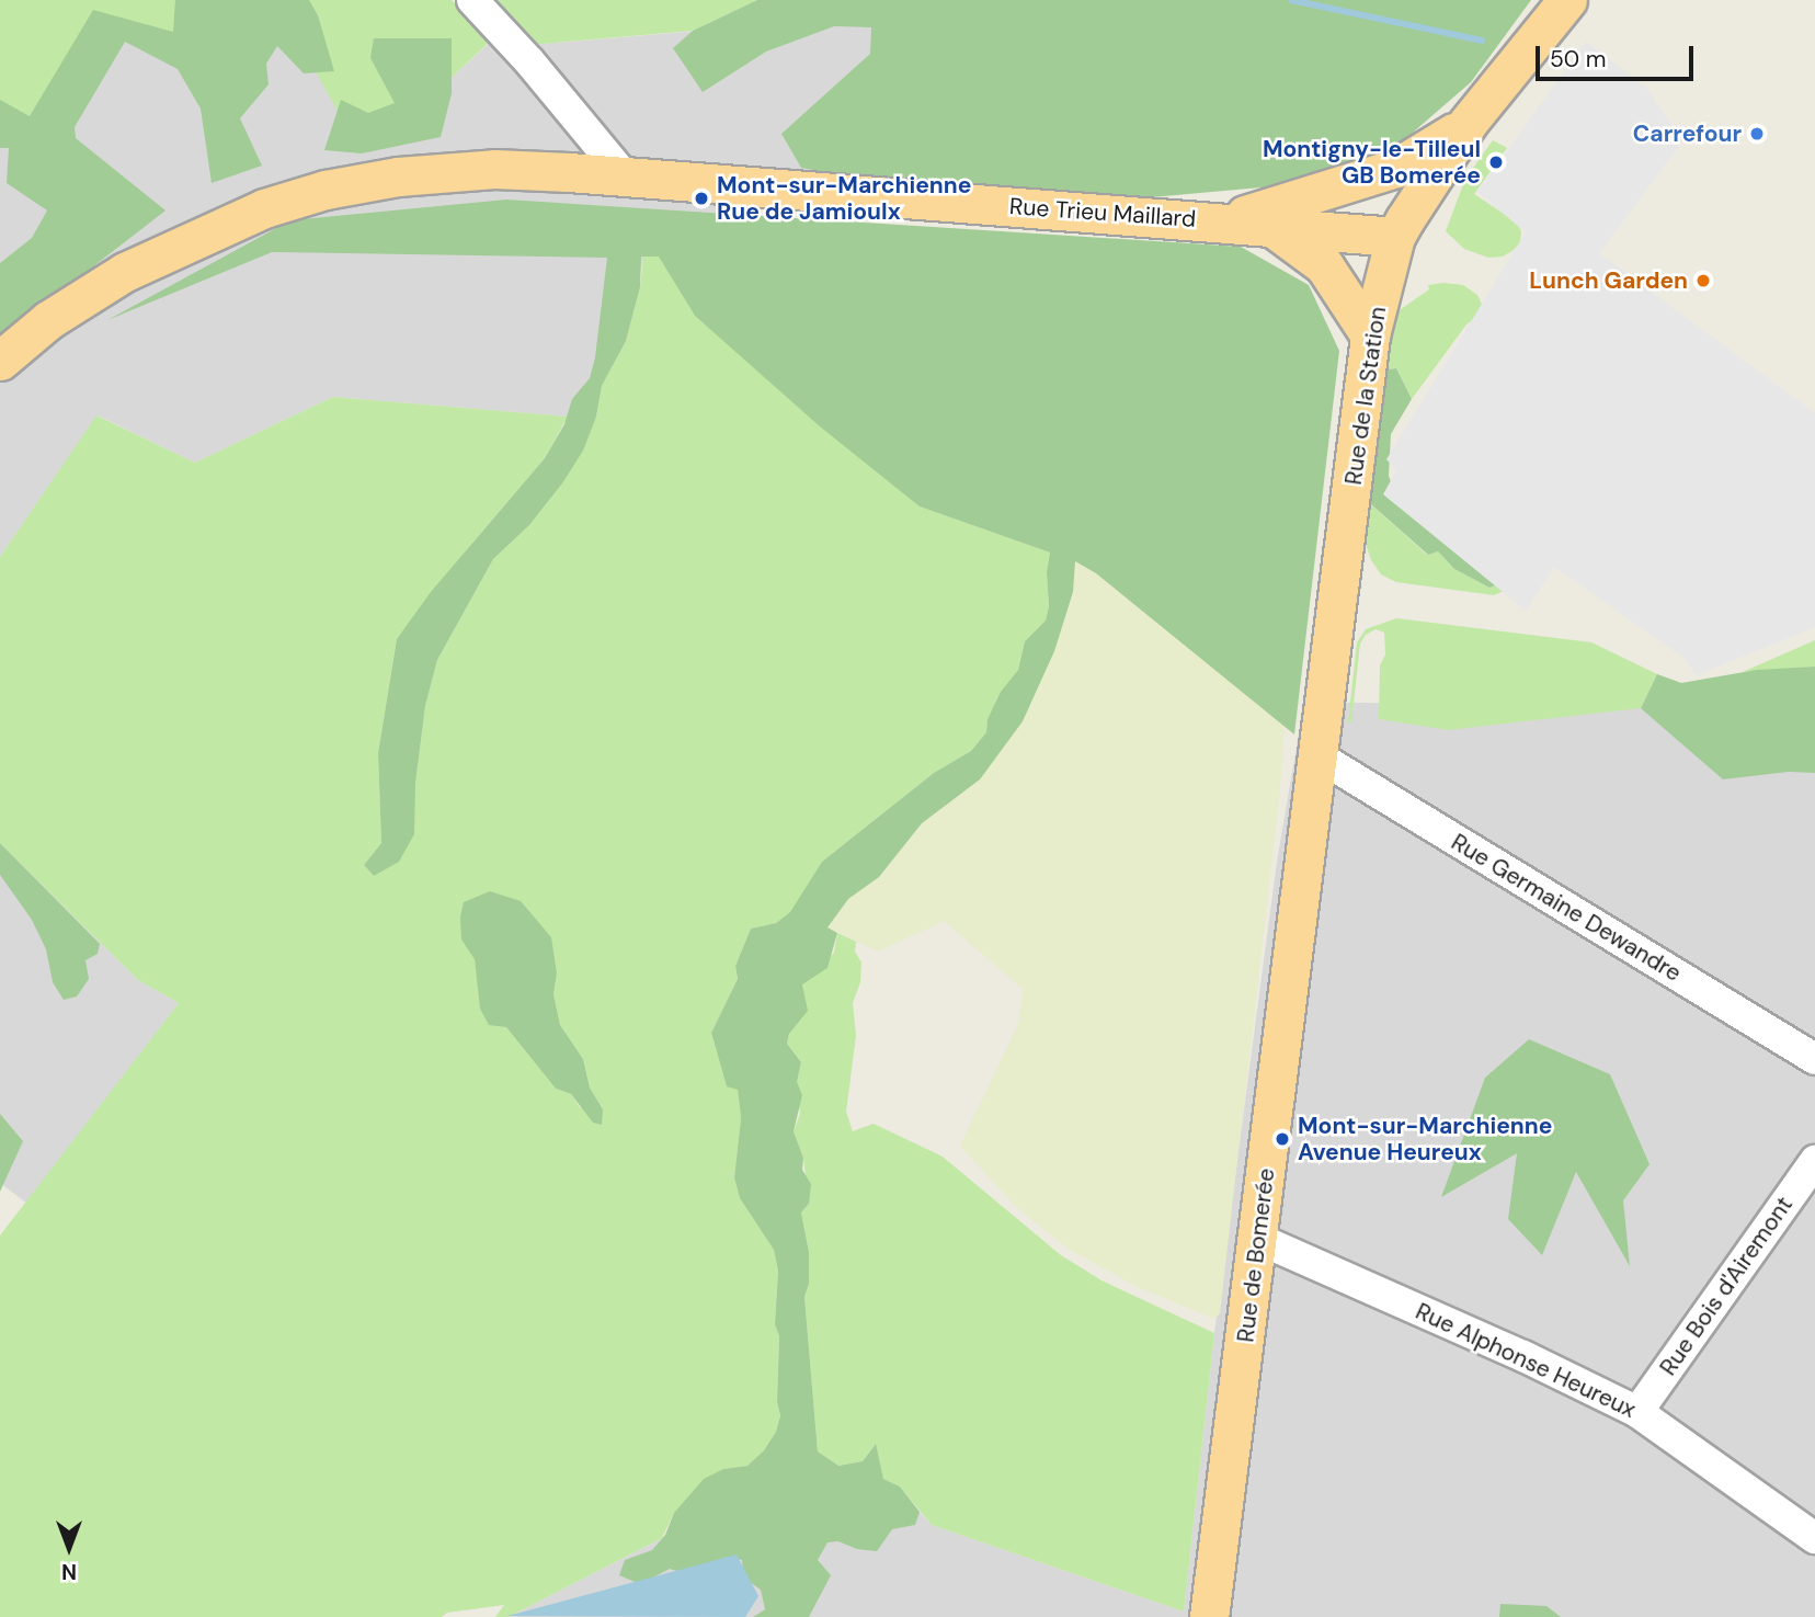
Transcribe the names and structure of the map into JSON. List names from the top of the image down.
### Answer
{
  "streets": {
    "main road": ["Rue Trieu Maillard", "Rue de la Station", "Rue de Bomerée"],
    "street": ["Rue Germaine Dewandre", "Rue Bois d'Airemont", "Rue Alphonse Heureux"]
  },
  "crossings": [
    ["Rue Trieu Maillard", "Rue de la Station"],
    ["Rue de la Station", "Rue Germaine Dewandre"],
    ["Rue de la Station", "Rue de Bomerée"],
    ["Rue Germaine Dewandre", "Rue de Bomerée"],
    ["Rue de Bomerée", "Rue Alphonse Heureux"],
    ["Rue Bois d'Airemont", "Rue Alphonse Heureux"]
  ],
  "places": [
    "Carrefour",
    "Montigny-le-Tilleul GB Bomerée",
    "Mont-sur-Marchienne Rue de Jamioulx",
    "Lunch Garden",
    "Mont-sur-Marchienne Avenue Heureux"
  ],
  "scale_bar": "50 m",
  "north": "bottom"
}
